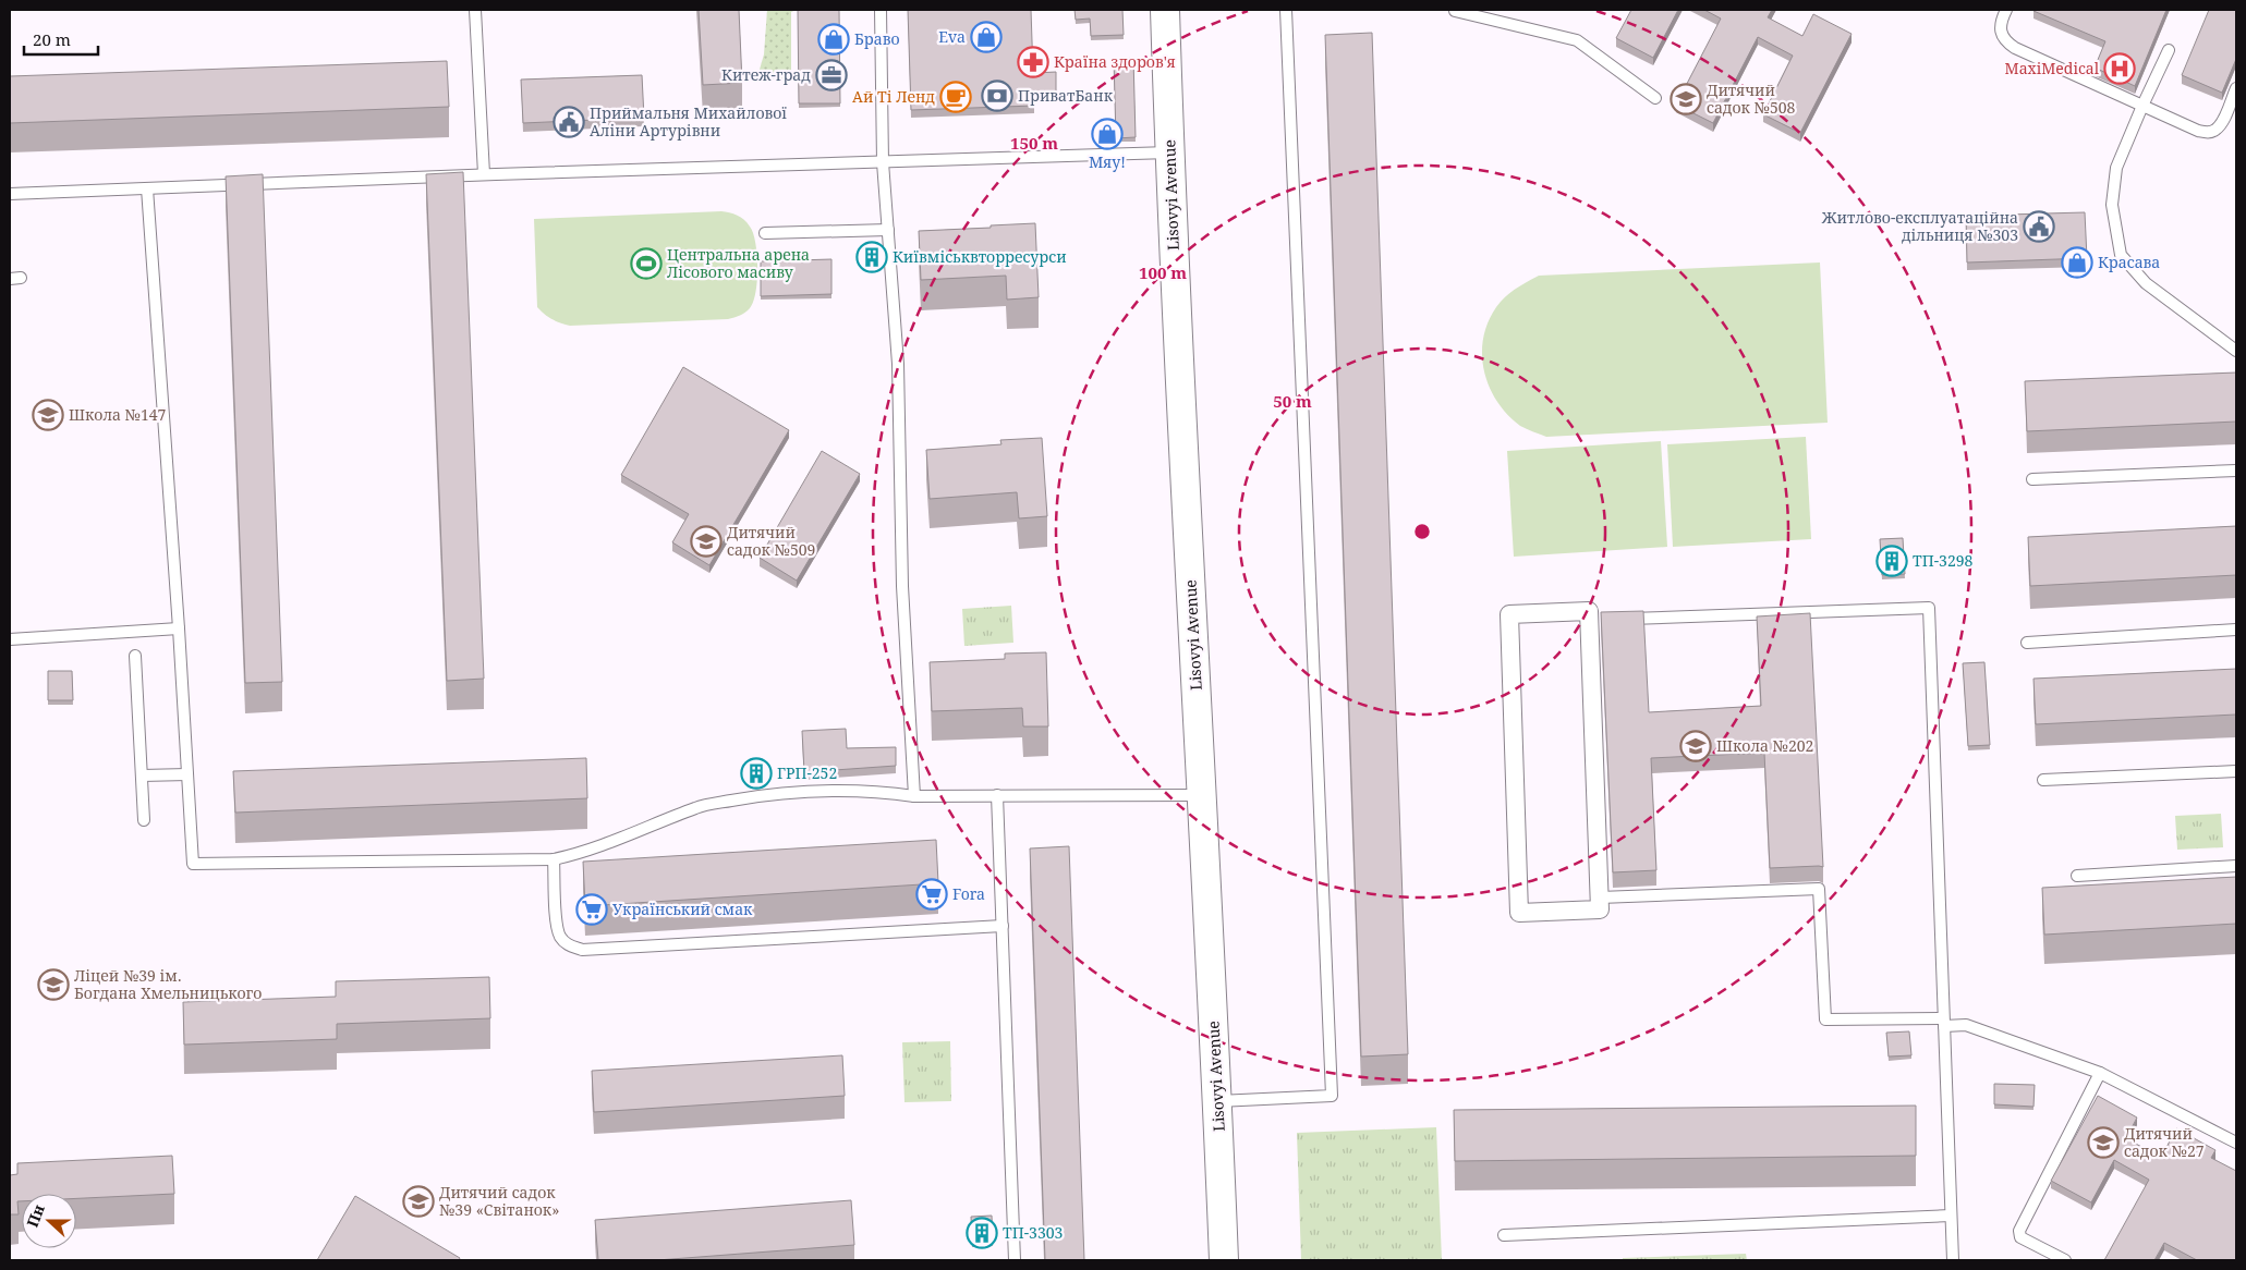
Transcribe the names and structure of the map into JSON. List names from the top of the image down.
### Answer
{
  "streets": {
    "street": ["Lisovyi Avenue"]
  },
  "places": {
    "shop": [
      "Eva",
      "Браво",
      "Мяу!",
      "Красава"
    ],
    "pharmacy": ["Країна здоров'я"],
    "hospital": ["MaxiMedical"],
    "office": ["Китеж-град"],
    "bank": ["ПриватБанк"],
    "cafe": ["Ай Ті Ленд"],
    "school or university": [
      "Дитячий садок №508",
      "Школа №147",
      "Дитячий садок №509",
      "Школа №202",
      "Ліцей №39 ім. Богдана Хмельницького",
      "Дитячий садок №27",
      "Дитячий садок №39 «Світанок»"
    ],
    "public building": ["Приймальня Михайлової Аліни Артурівни", "Житлово-експлуатаційна дільниця №303"],
    "building": [
      "Київміськвторресурси",
      "ТП-3298",
      "ГРП-252",
      "ТП-3303"
    ],
    "sports": ["Центральна арена Лісового масиву"],
    "supermarket": ["Fora", "Український смак"]
  },
  "scale_bar": "20 m",
  "north": "left",
  "rings": ["150 m", "100 m", "50 m"]
}
